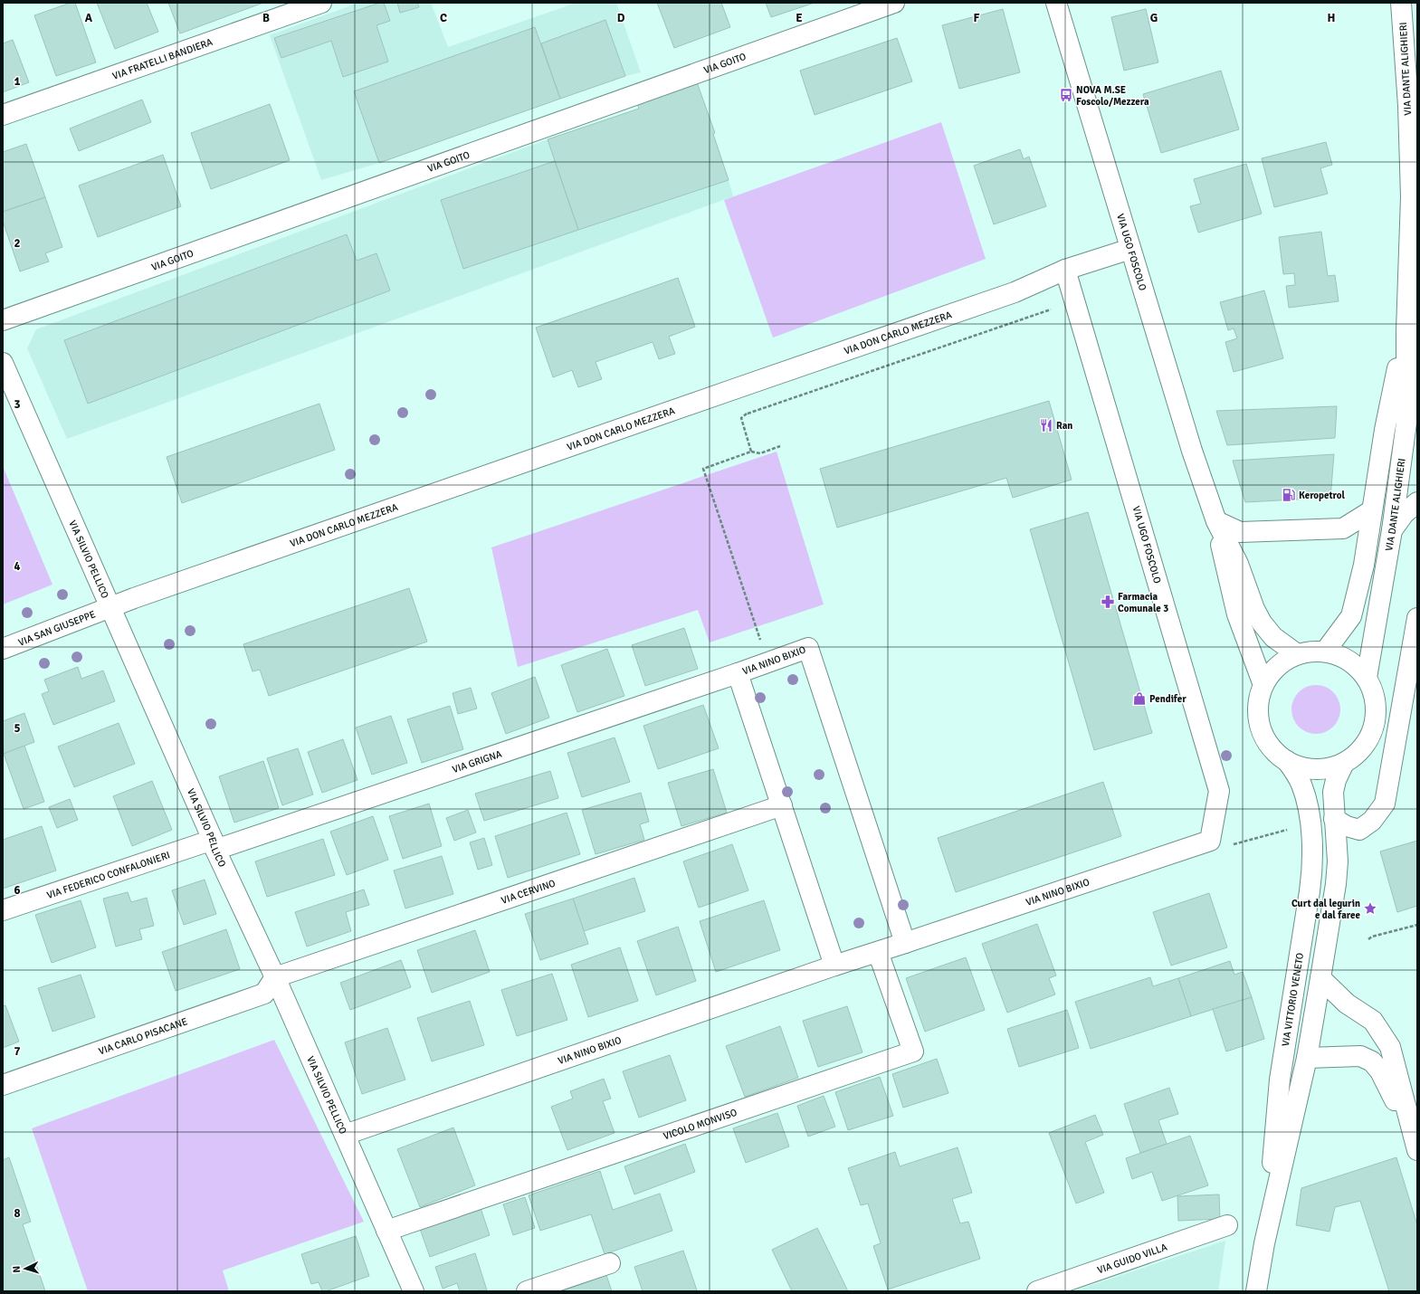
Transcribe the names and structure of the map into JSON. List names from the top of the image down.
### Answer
{
  "streets": {
    "street": [
      "VIA FRATELLI BANDIERA",
      "VIA GOITO",
      "VIA DANTE ALIGHIERI",
      "VIA UGO FOSCOLO",
      "VIA DON CARLO MEZZERA",
      "VIA SILVIO PELLICO",
      "VIA SAN GIUSEPPE",
      "VIA NINO BIXIO",
      "VIA GRIGNA",
      "VIA FEDERICO CONFALONIERI",
      "VIA CERVINO",
      "VIA VITTORIO VENETO",
      "VIA CARLO PISACANE",
      "VICOLO MONVISO",
      "VIA GUIDO VILLA"
    ]
  },
  "crossings": [
    ["VIA DANTE ALIGHIERI", "VIA UGO FOSCOLO"],
    ["VIA DANTE ALIGHIERI", "VIA VITTORIO VENETO"],
    ["VIA UGO FOSCOLO", "VIA DON CARLO MEZZERA"],
    ["VIA UGO FOSCOLO", "VIA NINO BIXIO"],
    ["VIA UGO FOSCOLO", "VIA VITTORIO VENETO"],
    ["VIA DON CARLO MEZZERA", "VIA SILVIO PELLICO"],
    ["VIA DON CARLO MEZZERA", "VIA SAN GIUSEPPE"],
    ["VIA SILVIO PELLICO", "VIA SAN GIUSEPPE"],
    ["VIA SILVIO PELLICO", "VIA NINO BIXIO"],
    ["VIA SILVIO PELLICO", "VIA GRIGNA"],
    ["VIA SILVIO PELLICO", "VIA FEDERICO CONFALONIERI"],
    ["VIA SILVIO PELLICO", "VIA CERVINO"],
    ["VIA SILVIO PELLICO", "VIA CARLO PISACANE"],
    ["VIA SILVIO PELLICO", "VICOLO MONVISO"],
    ["VIA NINO BIXIO", "VIA GRIGNA"],
    ["VIA NINO BIXIO", "VIA CERVINO"],
    ["VIA NINO BIXIO", "VICOLO MONVISO"],
    ["VIA GRIGNA", "VIA FEDERICO CONFALONIERI"],
    ["VIA CERVINO", "VIA CARLO PISACANE"]
  ],
  "places": {
    "bus stop": ["NOVA M.SE Foscolo/Mezzera"],
    "restaurant": ["Ran"],
    "fuel station": ["Keropetrol"],
    "pharmacy": ["Farmacia Comunale 3"],
    "shop": ["Pendifer"],
    "place": ["Curt dal legurin e dal faree"]
  },
  "north": "left",
  "grid": {
    "columns": [
      "A",
      "B",
      "C",
      "D",
      "E",
      "F",
      "G",
      "H"
    ],
    "rows": [
      "1",
      "2",
      "3",
      "4",
      "5",
      "6",
      "7",
      "8"
    ]
  }
}
